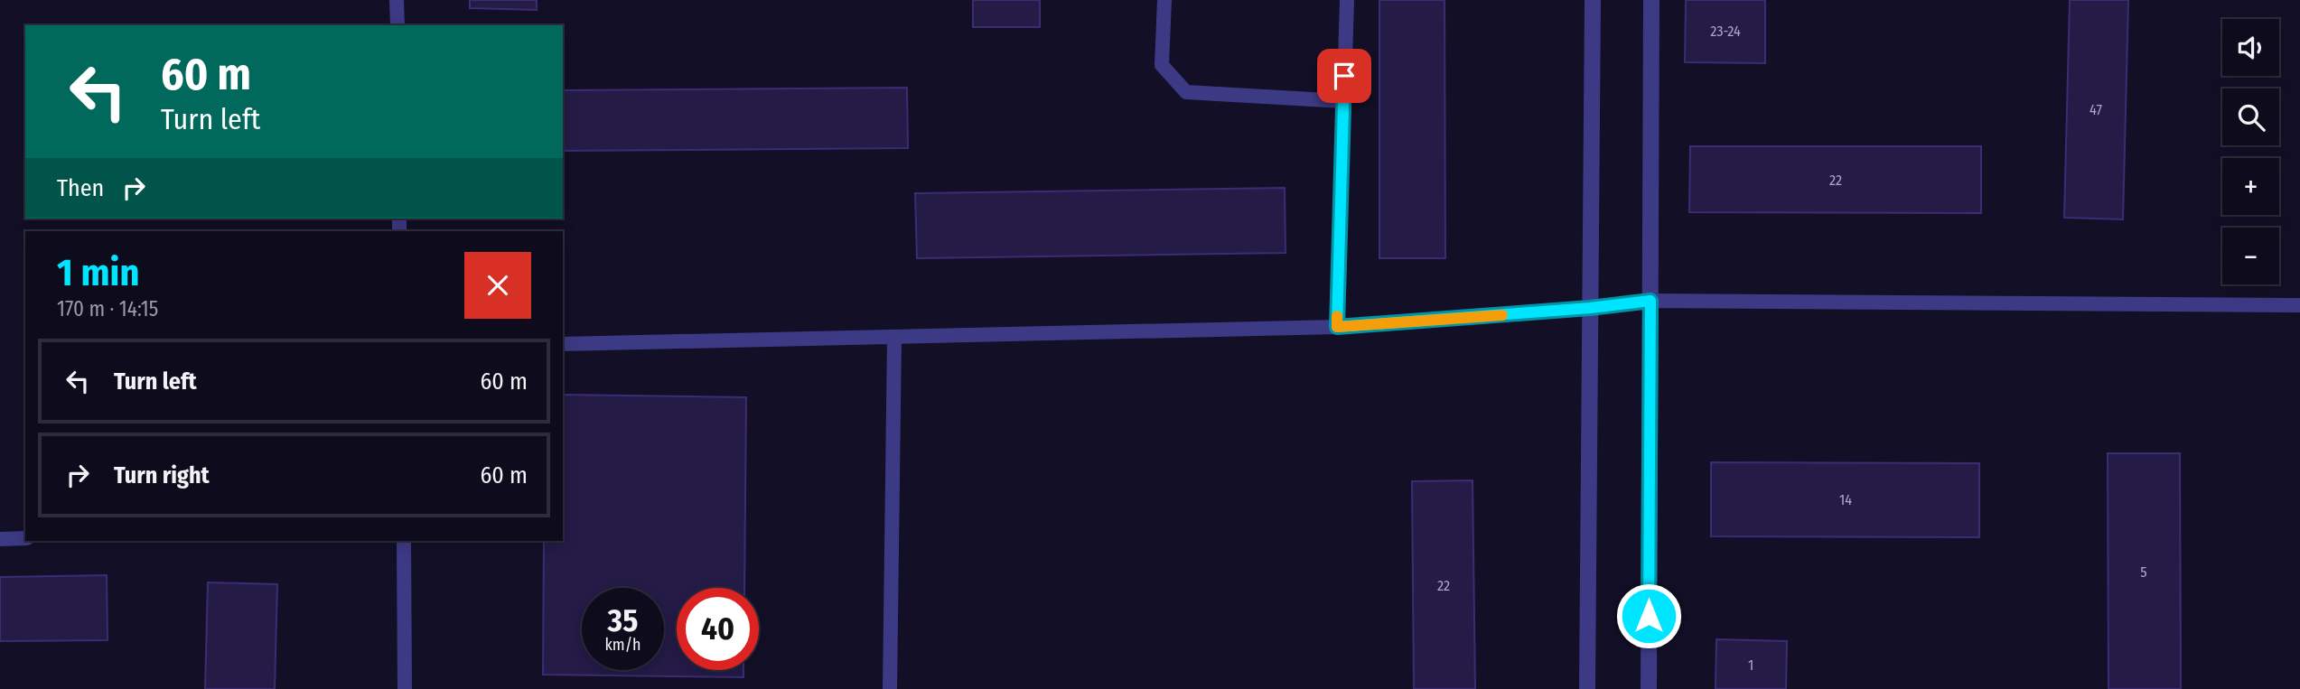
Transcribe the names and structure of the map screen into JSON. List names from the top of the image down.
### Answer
{
  "house_numbers": [
    "23-24",
    "47",
    "22",
    "14",
    "5",
    "22",
    "1"
  ],
  "page": {
    "map_buttons": ["+", "−"],
    "turn": ["60 m", "Turn left"],
    "then": "Then",
    "heading": ["1 min", "170 m · 14:15"],
    "list": [
      {
        "name": "Turn left",
        "value": "60 m"
      },
      {
        "name": "Turn right",
        "value": "60 m"
      }
    ],
    "speed": "35 km/h",
    "limit": "40"
  }
}
